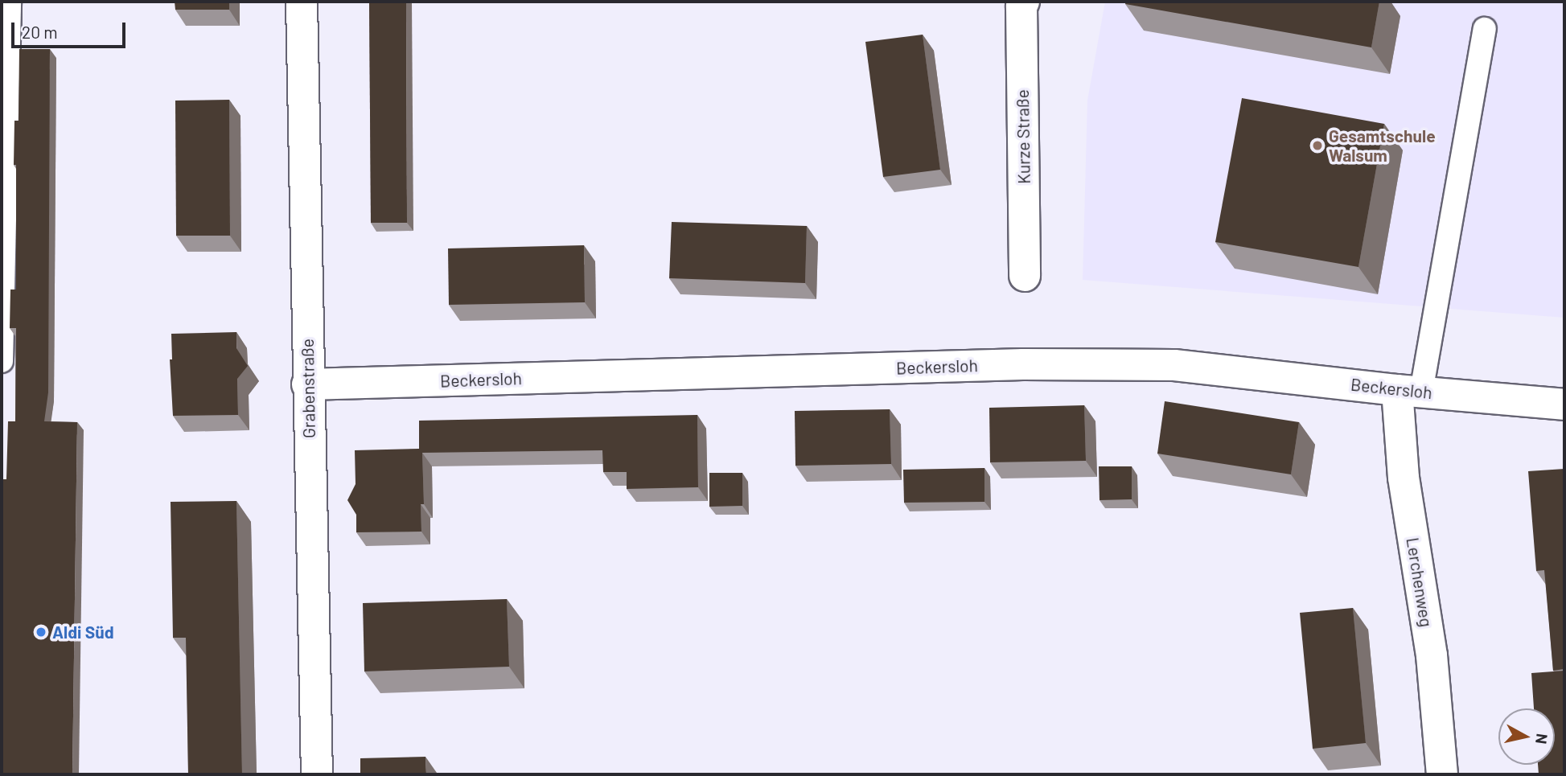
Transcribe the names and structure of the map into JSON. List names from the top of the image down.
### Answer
{
  "streets": {
    "street": [
      "Kurze Straße",
      "Beckersloh",
      "Grabenstraße",
      "Lerchenweg"
    ]
  },
  "crossings": [
    ["Beckersloh", "Grabenstraße"],
    ["Beckersloh", "Lerchenweg"]
  ],
  "places": ["Gesamtschule Walsum", "Aldi Süd"],
  "scale_bar": "20 m",
  "north": "right"
}
